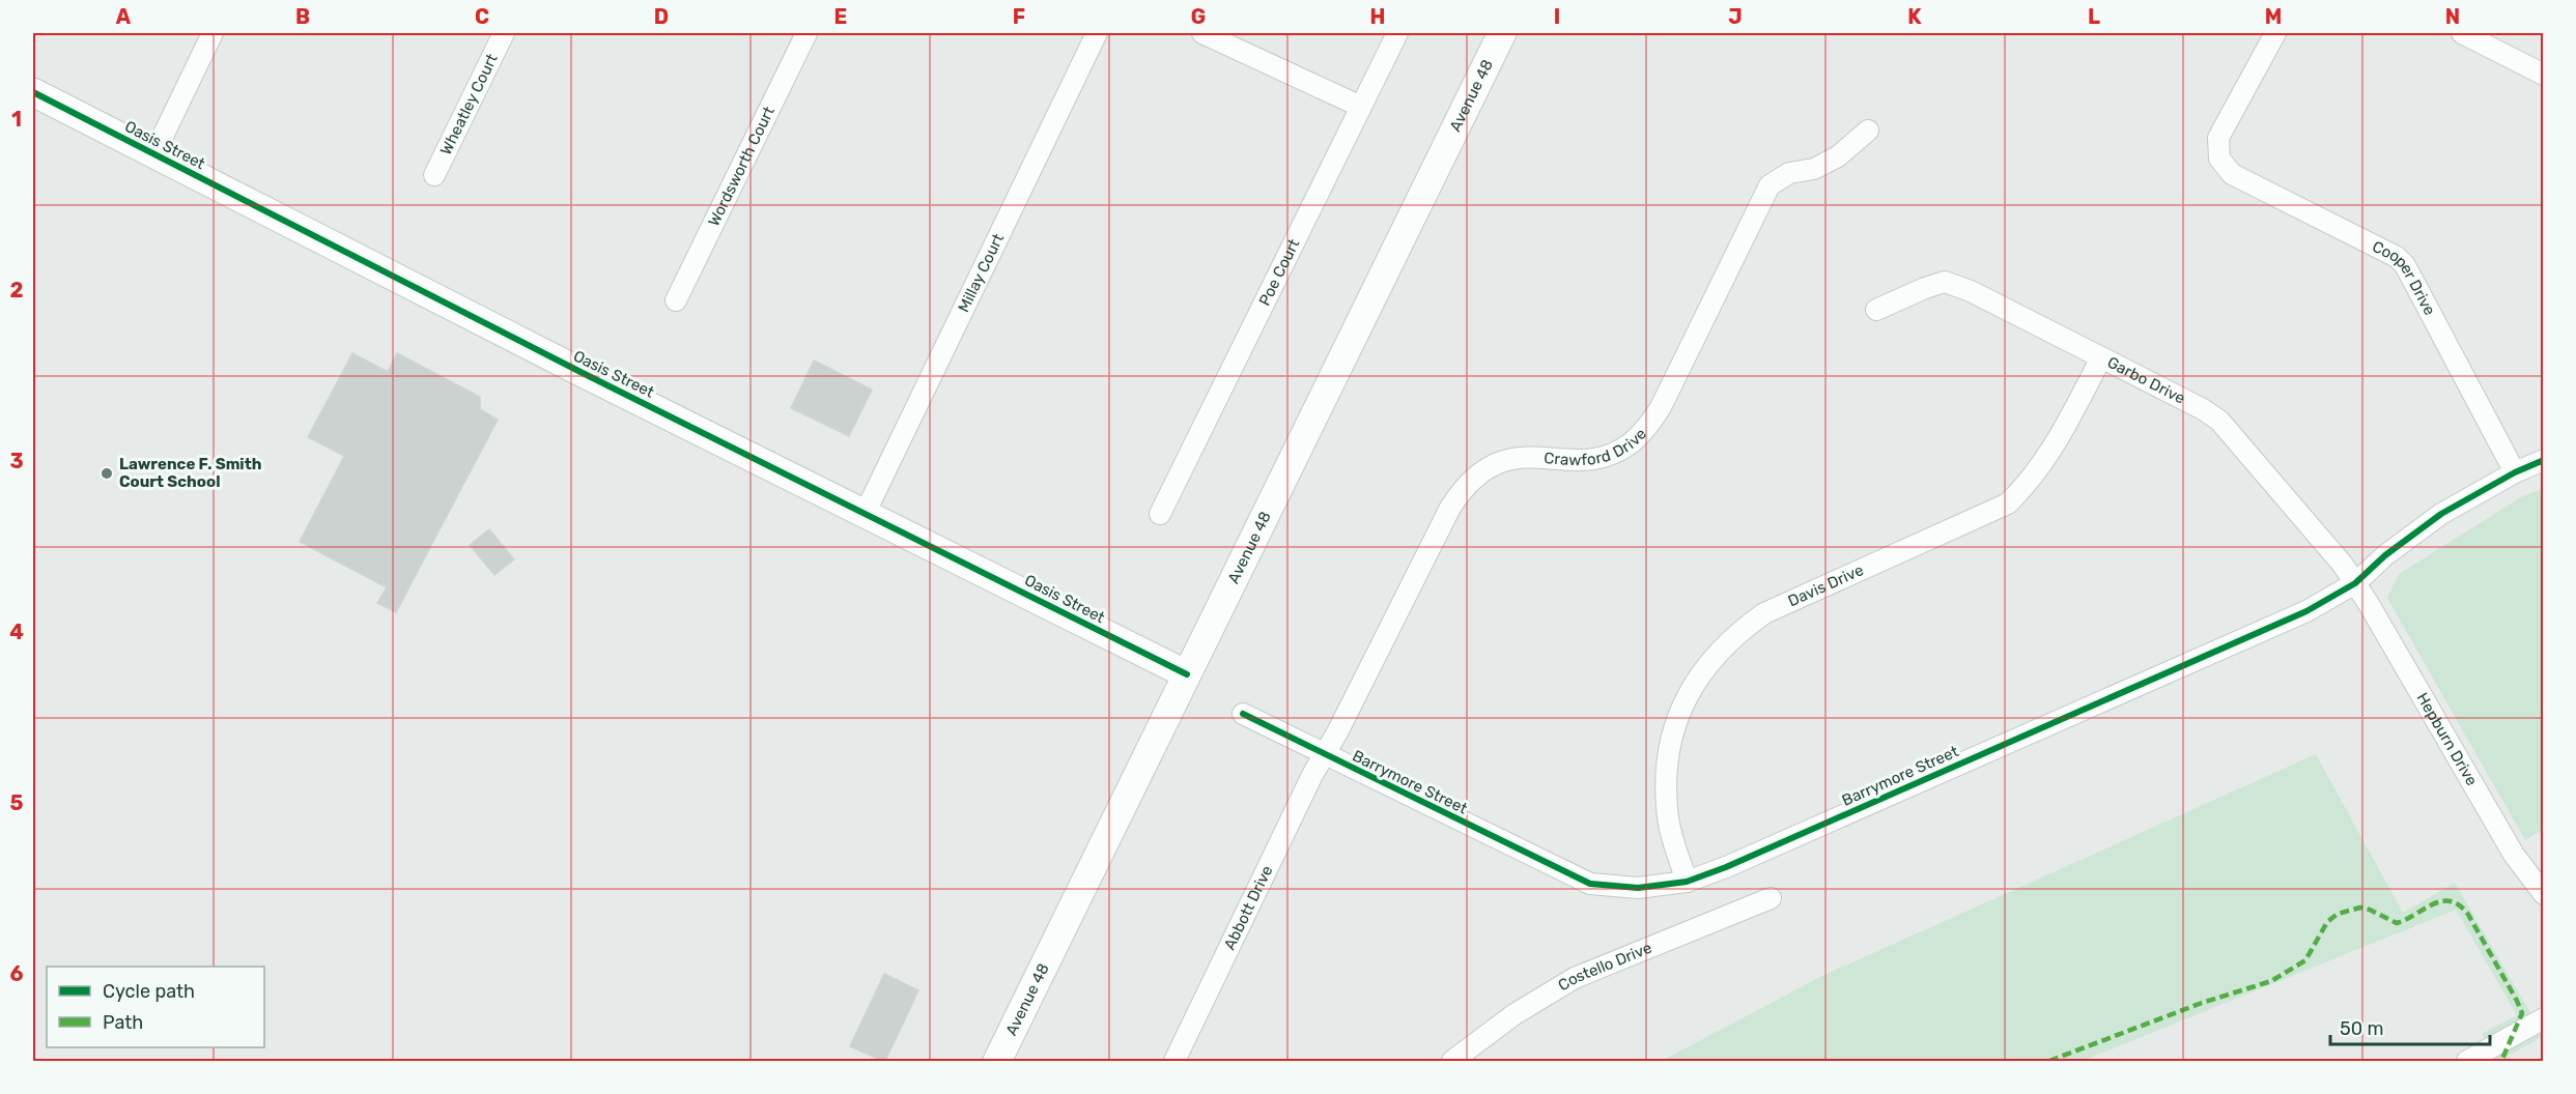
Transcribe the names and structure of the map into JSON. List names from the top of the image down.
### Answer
{
  "streets": {
    "street": [
      "Avenue 48",
      "Wheatley Court",
      "Oasis Street",
      "Wordsworth Court",
      "Millay Court",
      "Poe Court",
      "Cooper Drive",
      "Garbo Drive",
      "Crawford Drive",
      "Davis Drive",
      "Hepburn Drive",
      "Barrymore Street",
      "Abbott Drive",
      "Costello Drive"
    ]
  },
  "crossings": [
    ["Avenue 48", "Oasis Street"],
    ["Oasis Street", "Millay Court"],
    ["Cooper Drive", "Barrymore Street"],
    ["Garbo Drive", "Davis Drive"],
    ["Garbo Drive", "Hepburn Drive"],
    ["Garbo Drive", "Barrymore Street"],
    ["Crawford Drive", "Barrymore Street"],
    ["Crawford Drive", "Abbott Drive"],
    ["Davis Drive", "Barrymore Street"],
    ["Hepburn Drive", "Barrymore Street"],
    ["Barrymore Street", "Abbott Drive"]
  ],
  "places": ["Lawrence F. Smith Court School"],
  "legend": ["Cycle path", "Path"],
  "scale_bar": "50 m",
  "grid": {
    "columns": [
      "A",
      "B",
      "C",
      "D",
      "E",
      "F",
      "G",
      "H",
      "I",
      "J",
      "K",
      "L",
      "M",
      "N"
    ],
    "rows": [
      "1",
      "2",
      "3",
      "4",
      "5",
      "6"
    ]
  }
}
